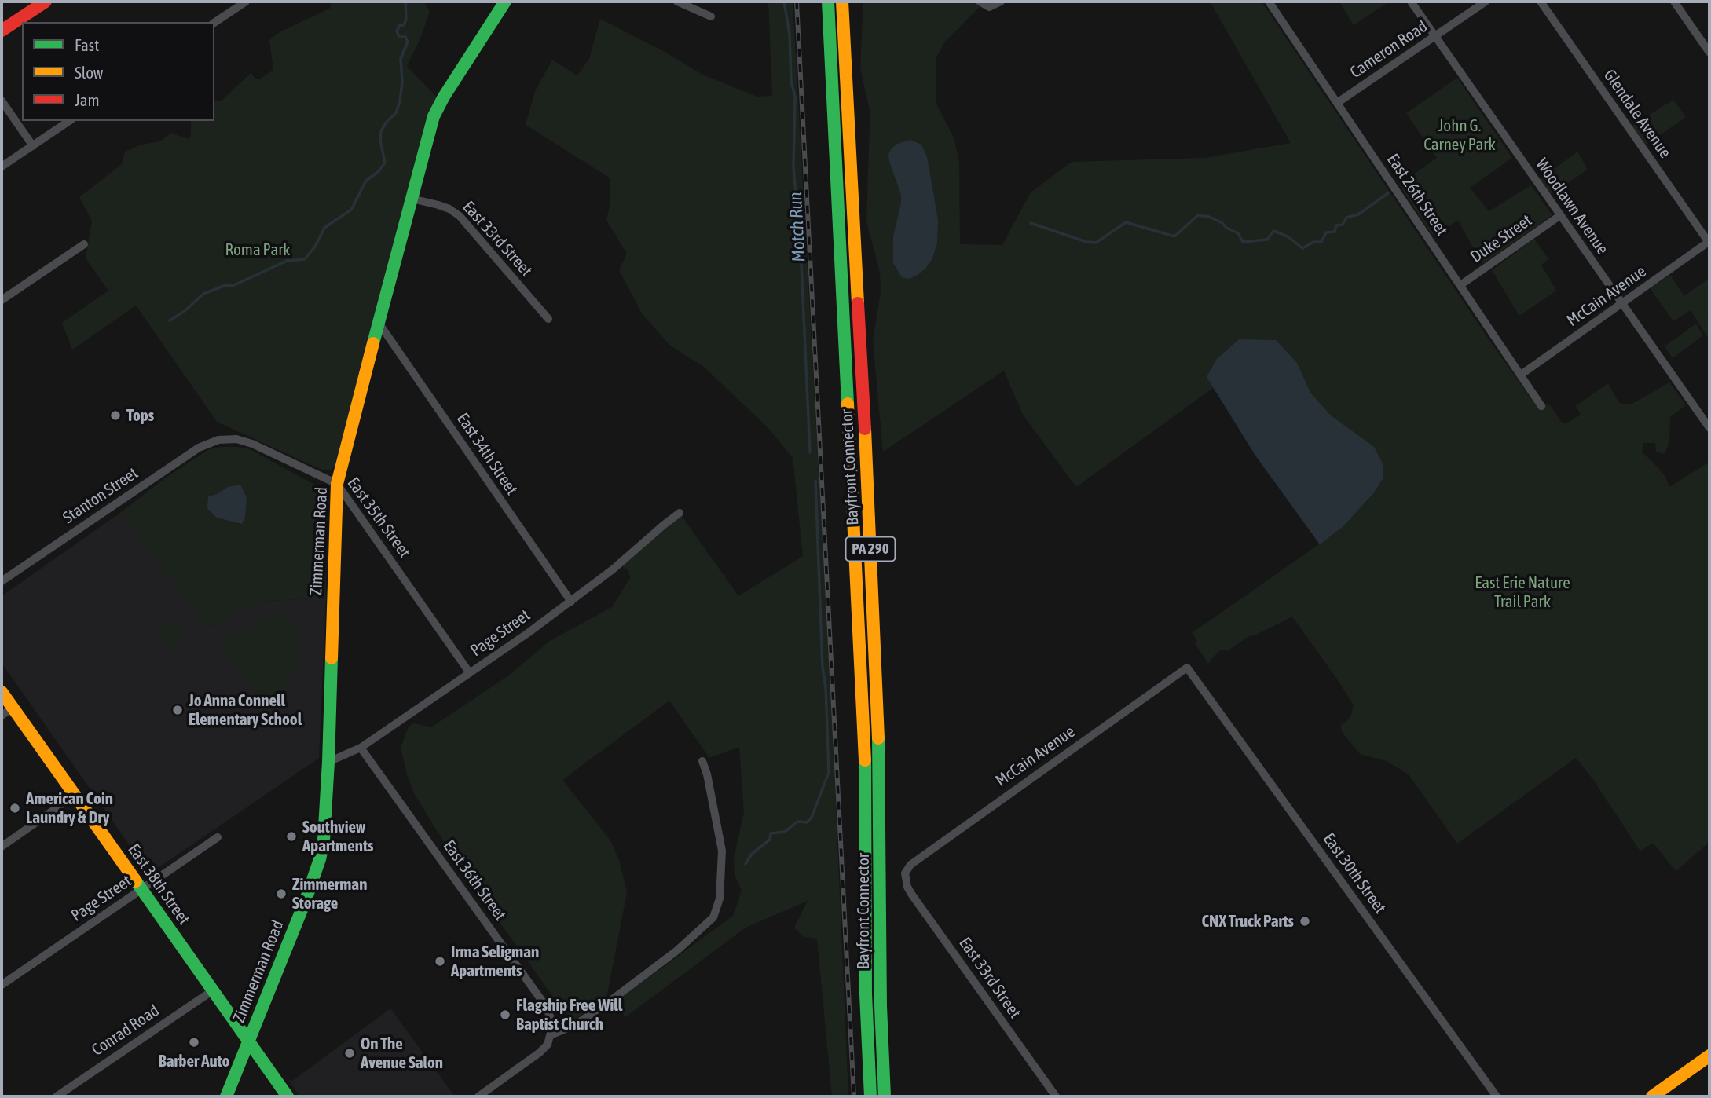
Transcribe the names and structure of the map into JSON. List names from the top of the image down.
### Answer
{
  "streets": {
    "main road": [
      "Bayfront Connector",
      "Zimmerman Road",
      "PA 290",
      "East 38th Street"
    ],
    "street": [
      "Cameron Road",
      "Glendale Avenue",
      "East 26th Street",
      "Woodlawn Avenue",
      "East 33rd Street",
      "Duke Street",
      "McCain Avenue",
      "East 34th Street",
      "Stanton Street",
      "East 35th Street",
      "Page Street",
      "East 30th Street",
      "East 36th Street",
      "Conrad Road"
    ]
  },
  "crossings": [
    ["Cameron Road", "East 26th Street"],
    ["Cameron Road", "Woodlawn Avenue"],
    ["Glendale Avenue", "McCain Avenue"],
    ["East 26th Street", "Duke Street"],
    ["East 26th Street", "McCain Avenue"],
    ["Woodlawn Avenue", "Duke Street"],
    ["Woodlawn Avenue", "McCain Avenue"],
    ["East 33rd Street", "McCain Avenue"],
    ["East 33rd Street", "Zimmerman Road"],
    ["McCain Avenue", "East 30th Street"],
    ["East 34th Street", "Zimmerman Road"],
    ["East 34th Street", "Page Street"],
    ["Stanton Street", "East 35th Street"],
    ["East 35th Street", "Zimmerman Road"],
    ["East 35th Street", "Page Street"],
    ["Zimmerman Road", "Page Street"],
    ["Zimmerman Road", "East 38th Street"],
    ["Page Street", "East 36th Street"],
    ["Page Street", "East 38th Street"],
    ["East 38th Street", "Conrad Road"]
  ],
  "water": ["Motch Run"],
  "parks": ["John G. Carney Park", "Roma Park", "East Erie Nature Trail Park"],
  "places": [
    "Tops",
    "Jo Anna Connell Elementary School",
    "American Coin Laundry & Dry",
    "Southview Apartments",
    "Zimmerman Storage",
    "CNX Truck Parts",
    "Irma Seligman Apartments",
    "Flagship Free Will Baptist Church",
    "Barber Auto",
    "On The Avenue Salon"
  ],
  "legend": ["Fast", "Slow", "Jam"]
}
